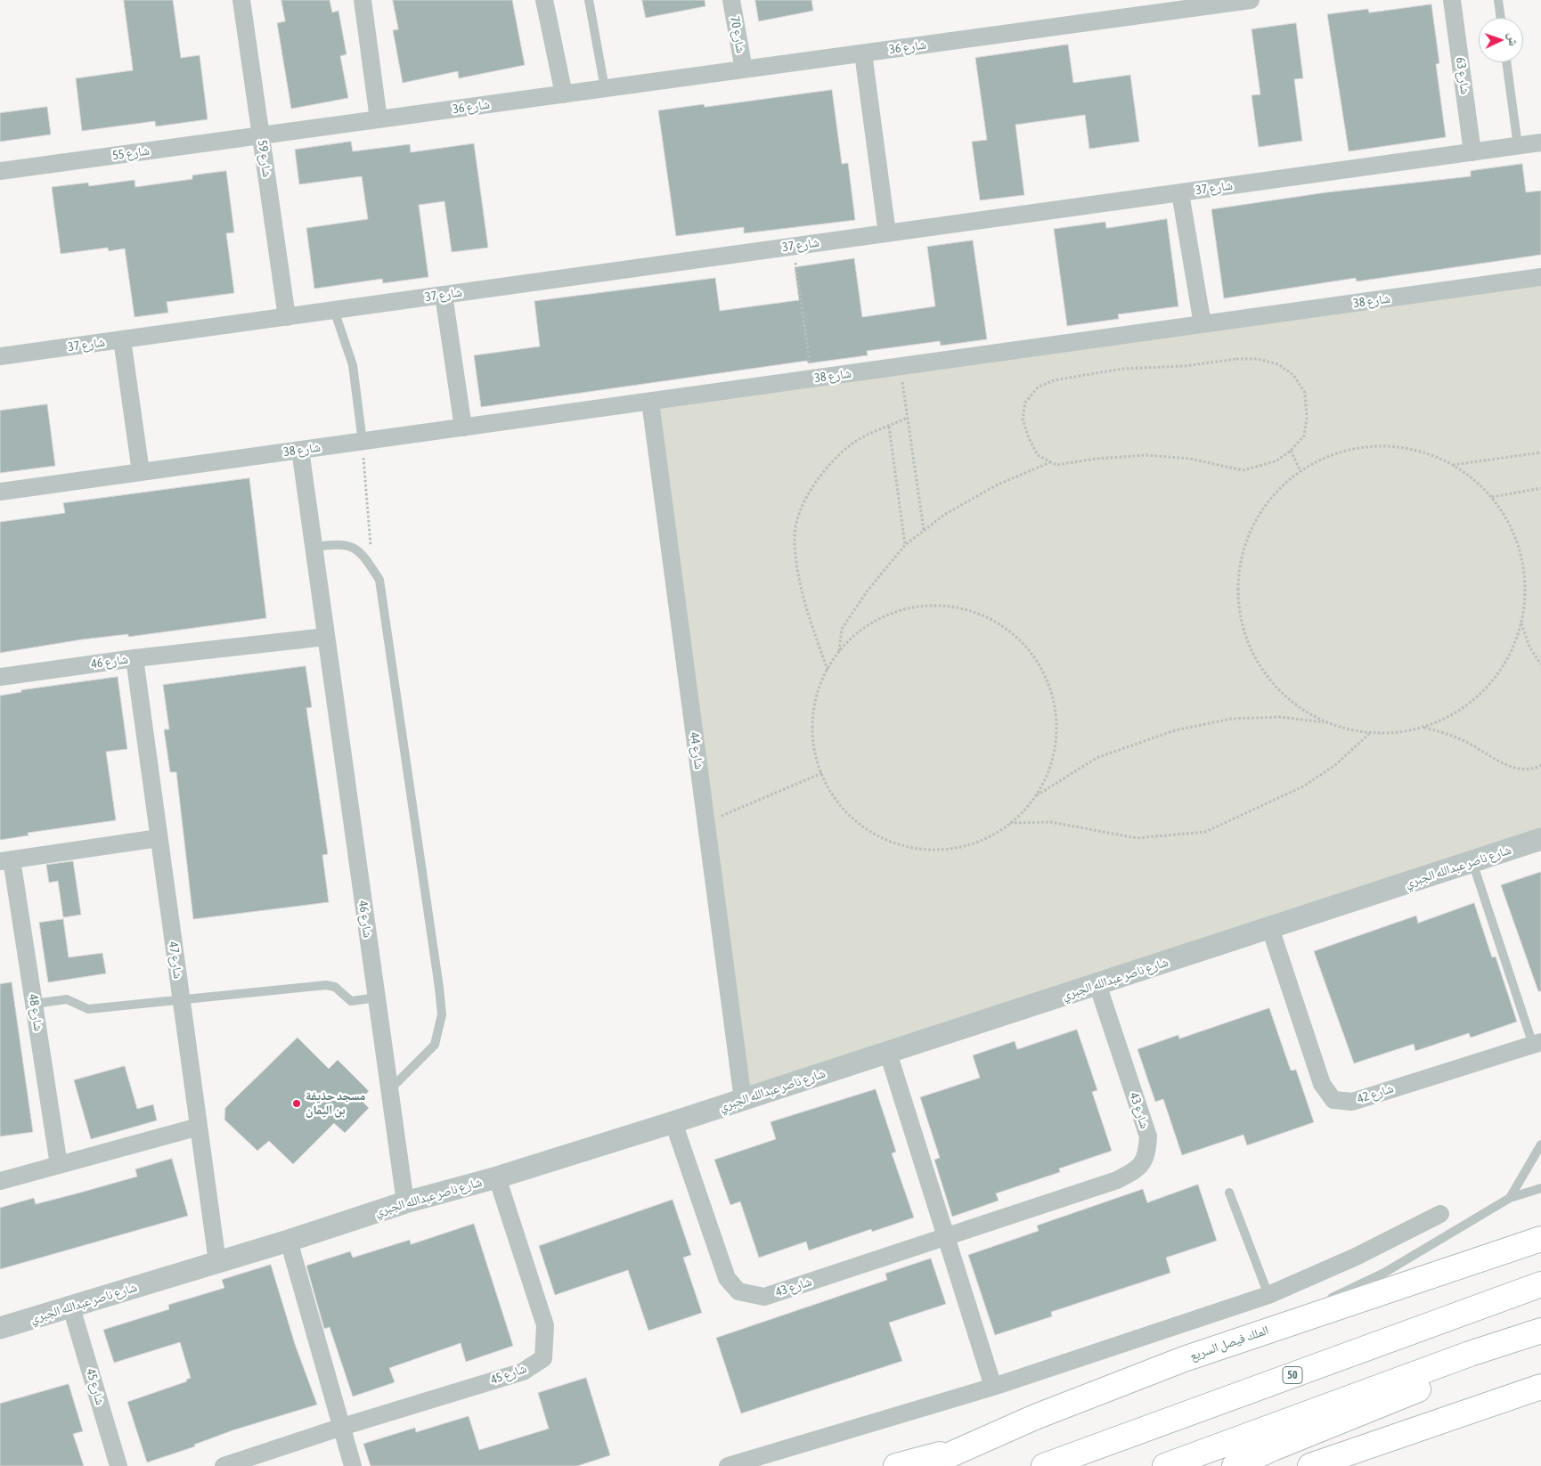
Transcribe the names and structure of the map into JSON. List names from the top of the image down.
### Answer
{
  "streets": {
    "main road": ["الملك فيصل السريع", "50"],
    "street": [
      "شارع 70",
      "شارع 36",
      "شارع 63",
      "شارع 55",
      "شارع 59",
      "شارع 37",
      "شارع 38",
      "شارع 46",
      "شارع 44",
      "شارع ناصر عبدالله الجبري",
      "شارع 47",
      "شارع 48",
      "شارع 42",
      "شارع 43",
      "شارع 45"
    ]
  },
  "crossings": [
    ["شارع 70", "شارع 36"],
    ["شارع 36", "شارع 55"],
    ["شارع 36", "شارع 59"],
    ["شارع 63", "شارع 37"],
    ["شارع 55", "شارع 59"],
    ["شارع 59", "شارع 37"],
    ["شارع 38", "شارع 46"],
    ["شارع 38", "شارع 44"],
    ["شارع 46", "شارع ناصر عبدالله الجبري"],
    ["شارع 46", "شارع 47"],
    ["شارع 44", "شارع ناصر عبدالله الجبري"],
    ["شارع ناصر عبدالله الجبري", "شارع 47"],
    ["شارع ناصر عبدالله الجبري", "شارع 42"],
    ["شارع ناصر عبدالله الجبري", "شارع 43"],
    ["شارع ناصر عبدالله الجبري", "شارع 45"],
    ["شارع 47", "شارع 48"]
  ],
  "places": ["مسجد حذيفة بن اليمان"],
  "north": "right"
}
